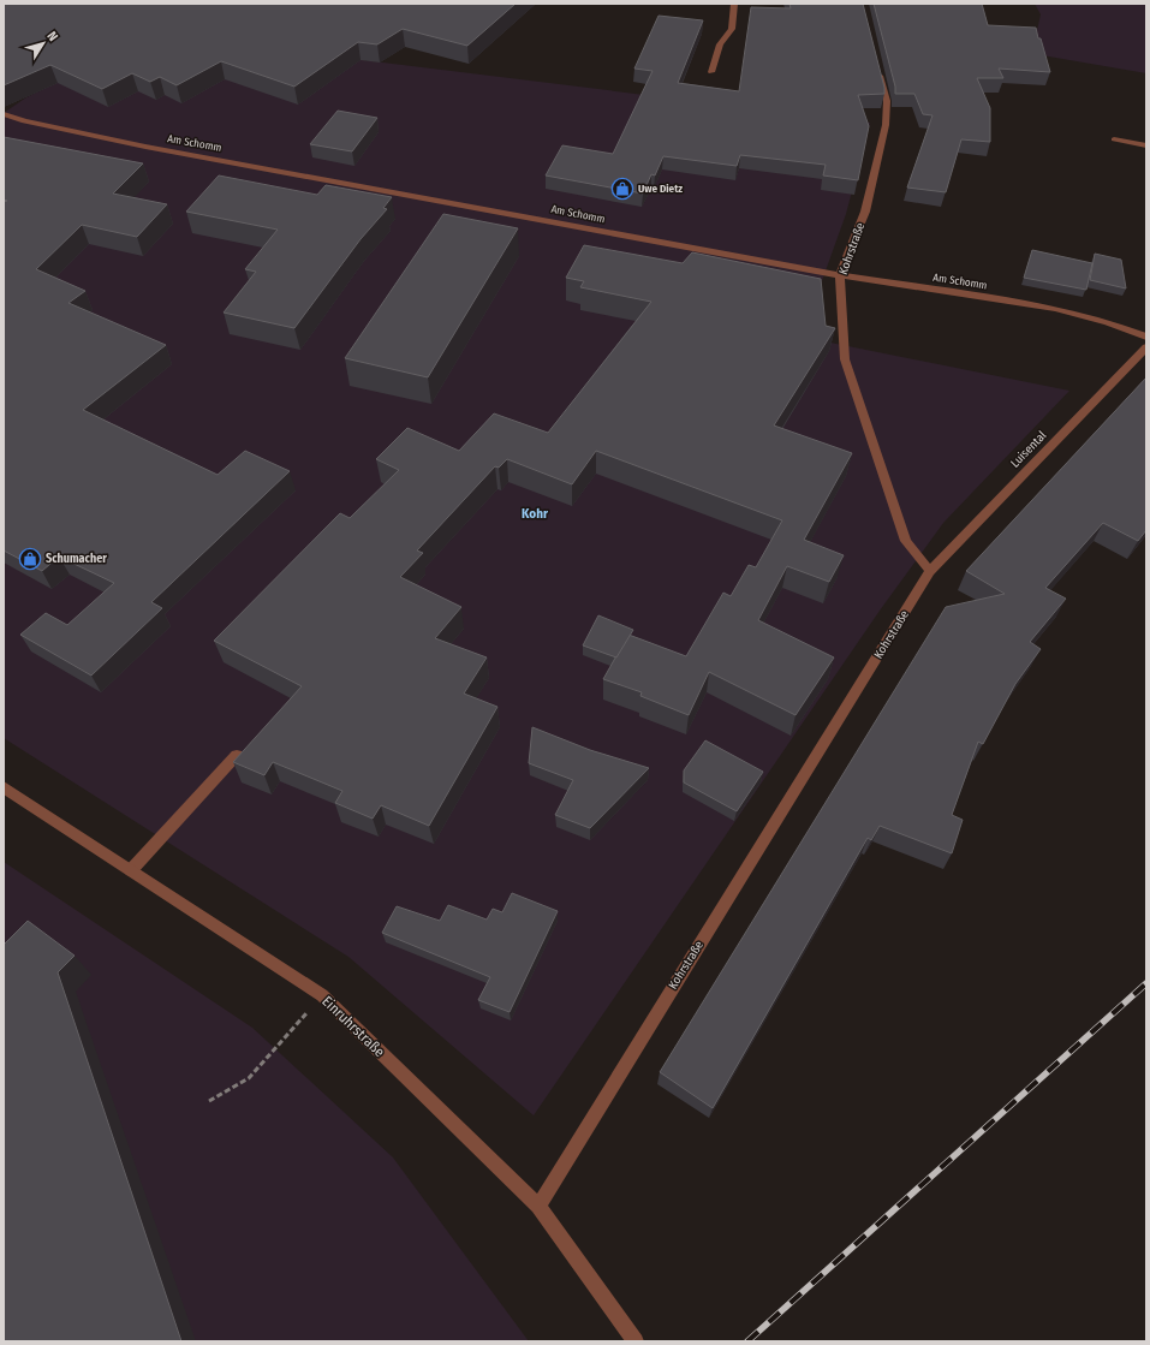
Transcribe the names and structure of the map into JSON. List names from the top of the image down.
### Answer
{
  "streets": {
    "street": [
      "Am Schomm",
      "Kohrstraße",
      "Luisental",
      "Einruhrstraße"
    ]
  },
  "crossings": [
    ["Am Schomm", "Kohrstraße"],
    ["Kohrstraße", "Luisental"],
    ["Kohrstraße", "Einruhrstraße"]
  ],
  "districts": ["Kohr"],
  "places": {
    "shop": ["Uwe Dietz", "Schumacher"]
  },
  "north": "top right"
}
